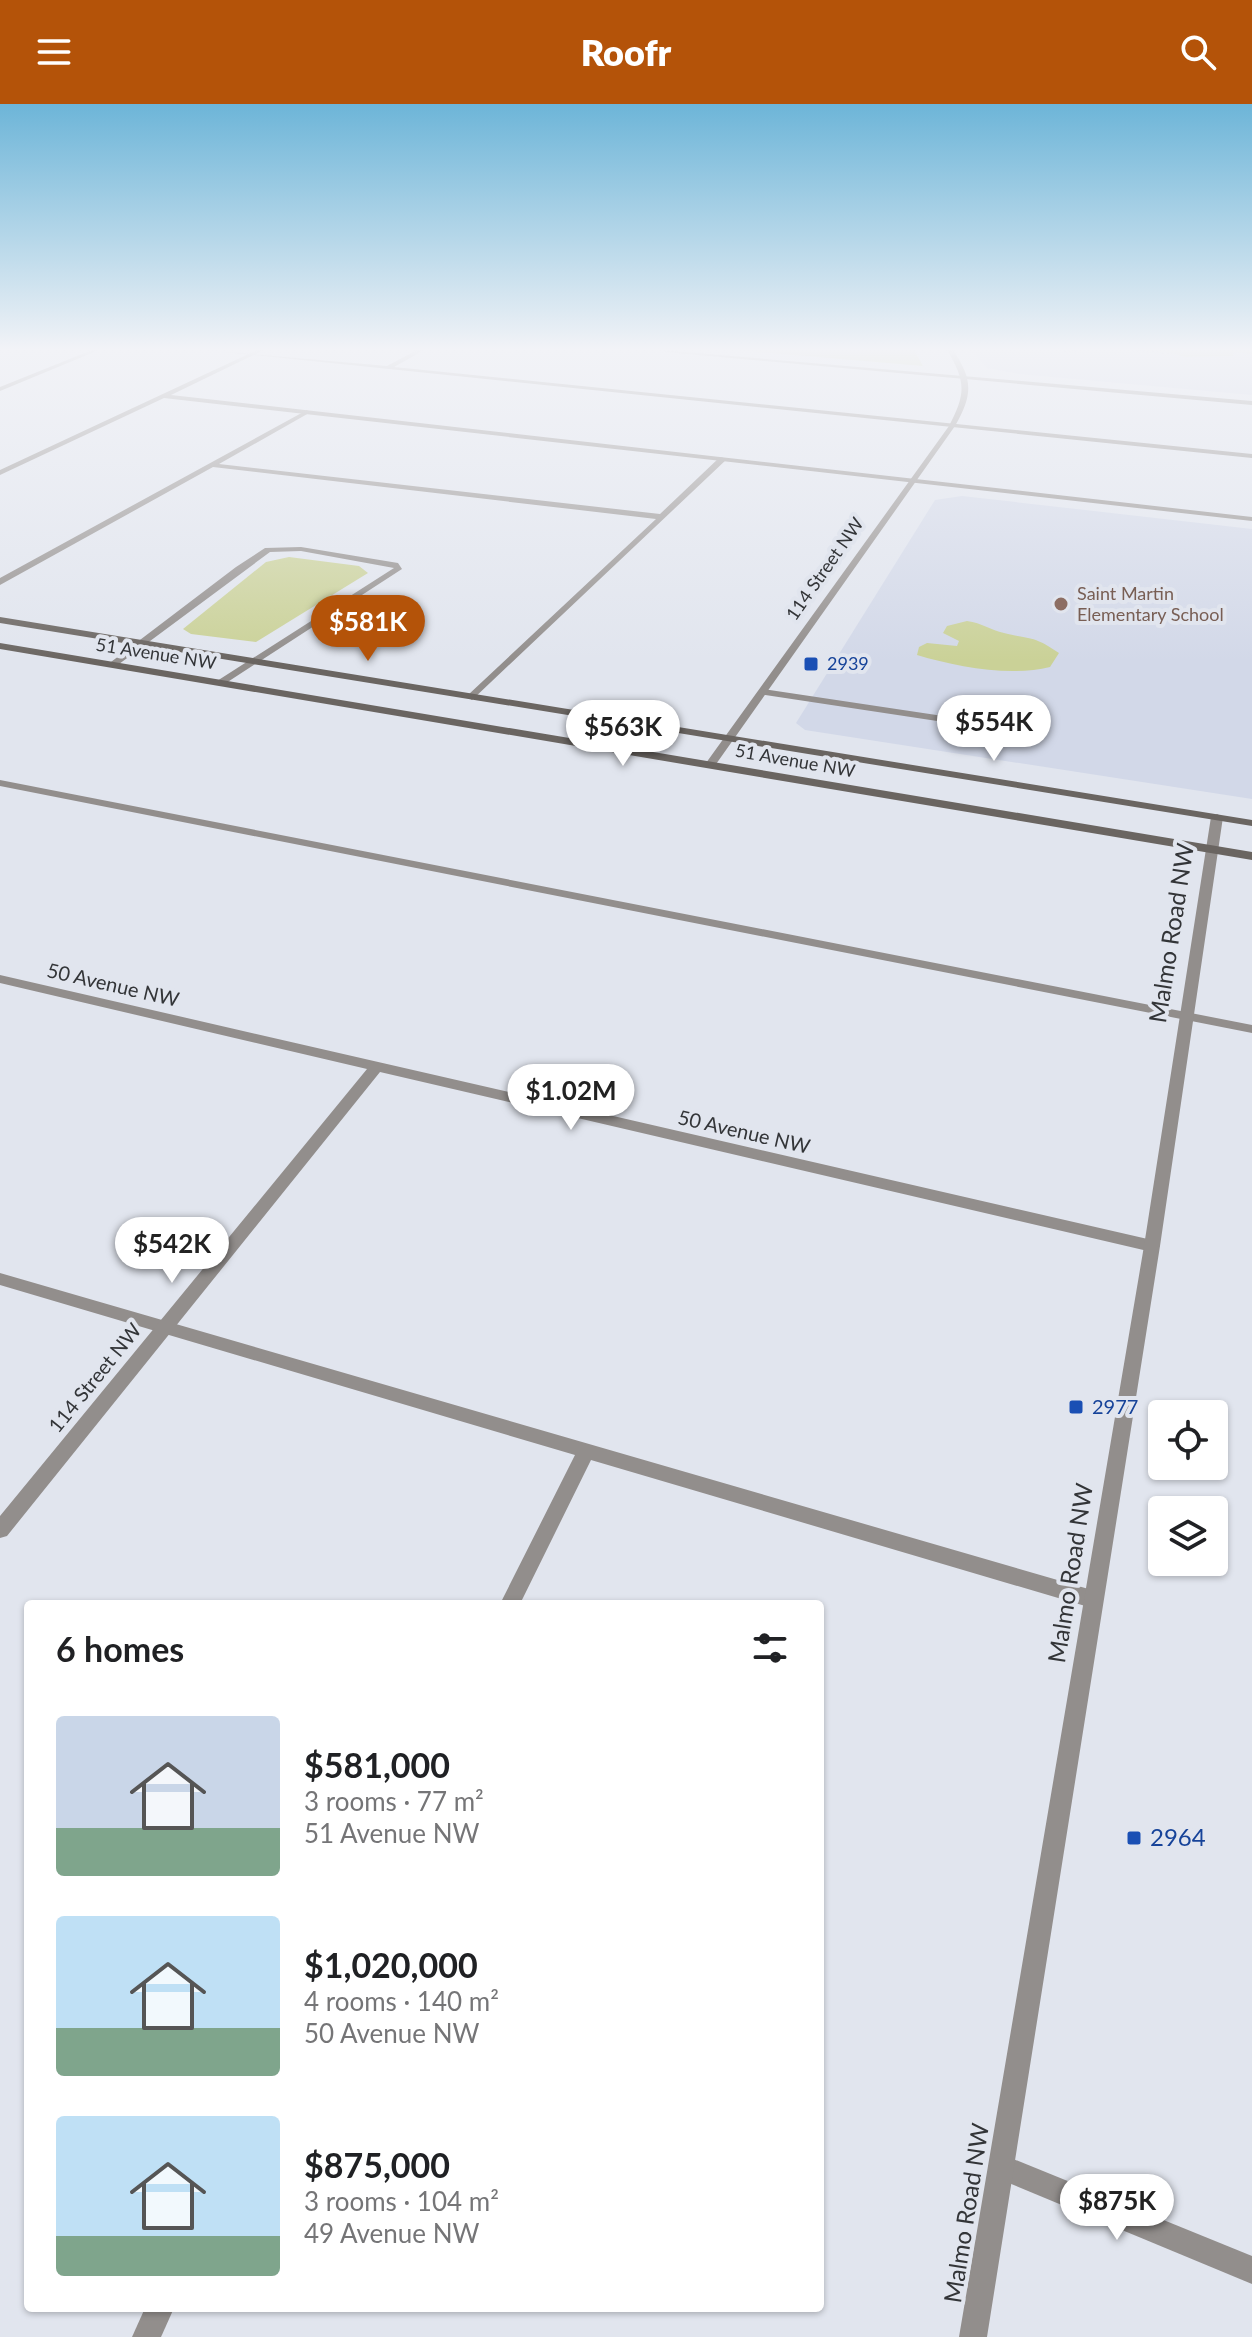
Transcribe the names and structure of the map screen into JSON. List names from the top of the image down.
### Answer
{
  "streets": {
    "main road": ["51 Avenue NW"],
    "street": ["114 Street NW", "Malmo Road NW", "50 Avenue NW"]
  },
  "crossings": [
    ["114 Street NW", "51 Avenue NW"],
    ["114 Street NW", "50 Avenue NW"],
    ["51 Avenue NW", "Malmo Road NW"],
    ["Malmo Road NW", "50 Avenue NW"]
  ],
  "places": {
    "other": ["Saint Martin Elementary School"],
    "transit": ["2939", "2977", "2964"]
  },
  "page": {
    "header": "Roofr",
    "price": [
      "$581K",
      "$554K",
      "$563K",
      "$1.02M",
      "$542K",
      "$875K"
    ],
    "heading": "6 homes",
    "list": [
      {
        "name": "$581,000",
        "note": "3 rooms · 77 m² · 51 Avenue NW"
      },
      {
        "name": "$1,020,000",
        "note": "4 rooms · 140 m² · 50 Avenue NW"
      },
      {
        "name": "$875,000",
        "note": "3 rooms · 104 m² · 49 Avenue NW"
      }
    ]
  }
}
